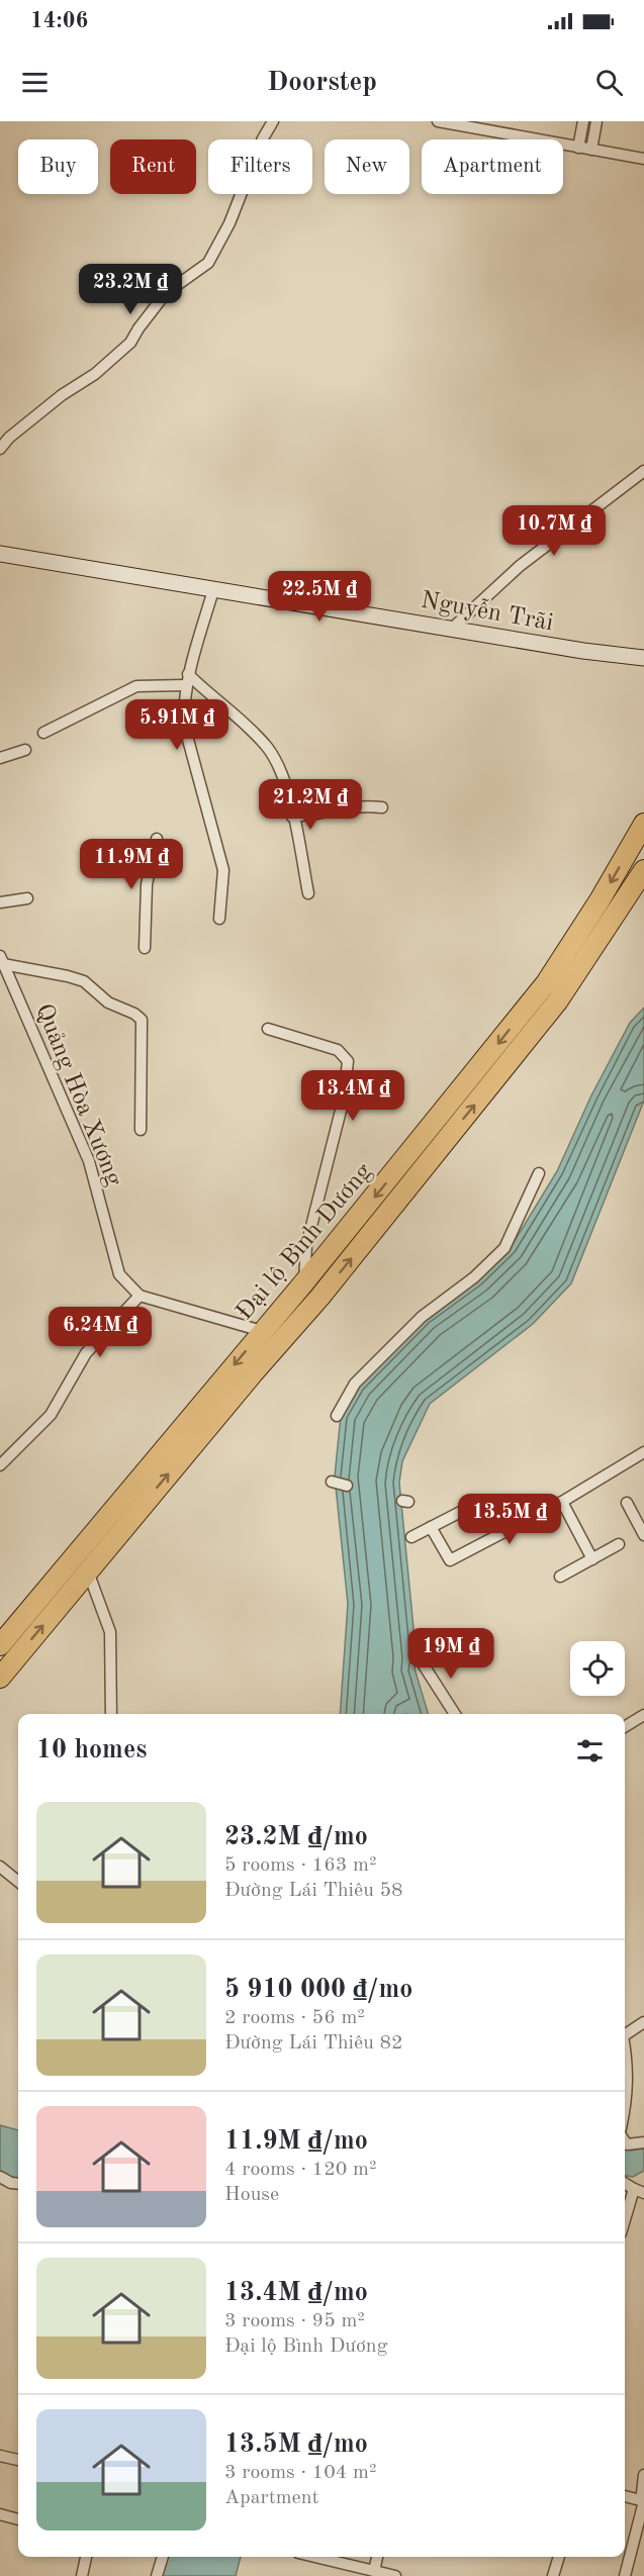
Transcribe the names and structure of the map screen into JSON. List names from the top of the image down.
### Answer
{
  "streets": {
    "highway": ["Đại lộ Bình Dương"],
    "main road": ["Nguyễn Trãi"],
    "street": ["Quảng Hòa Xương"]
  },
  "page": {
    "status": "14:06",
    "header": "Doorstep",
    "chip": [
      "Buy",
      "Rent",
      "Filters",
      "New",
      "Apartment"
    ],
    "price": [
      "23.2M ₫",
      "10.7M ₫",
      "22.5M ₫",
      "5.91M ₫",
      "21.2M ₫",
      "11.9M ₫",
      "13.4M ₫",
      "6.24M ₫",
      "13.5M ₫",
      "19M ₫"
    ],
    "heading": "10 homes",
    "list": [
      {
        "name": "23.2M ₫/mo",
        "note": "5 rooms · 163 m² · Đường Lái Thiêu 58"
      },
      {
        "name": "5 910 000 ₫/mo",
        "note": "2 rooms · 56 m² · Đường Lái Thiêu 82"
      },
      {
        "name": "11.9M ₫/mo",
        "note": "4 rooms · 120 m² · House"
      },
      {
        "name": "13.4M ₫/mo",
        "note": "3 rooms · 95 m² · Đại lộ Bình Dương"
      },
      {
        "name": "13.5M ₫/mo",
        "note": "3 rooms · 104 m² · Apartment"
      }
    ]
  }
}
